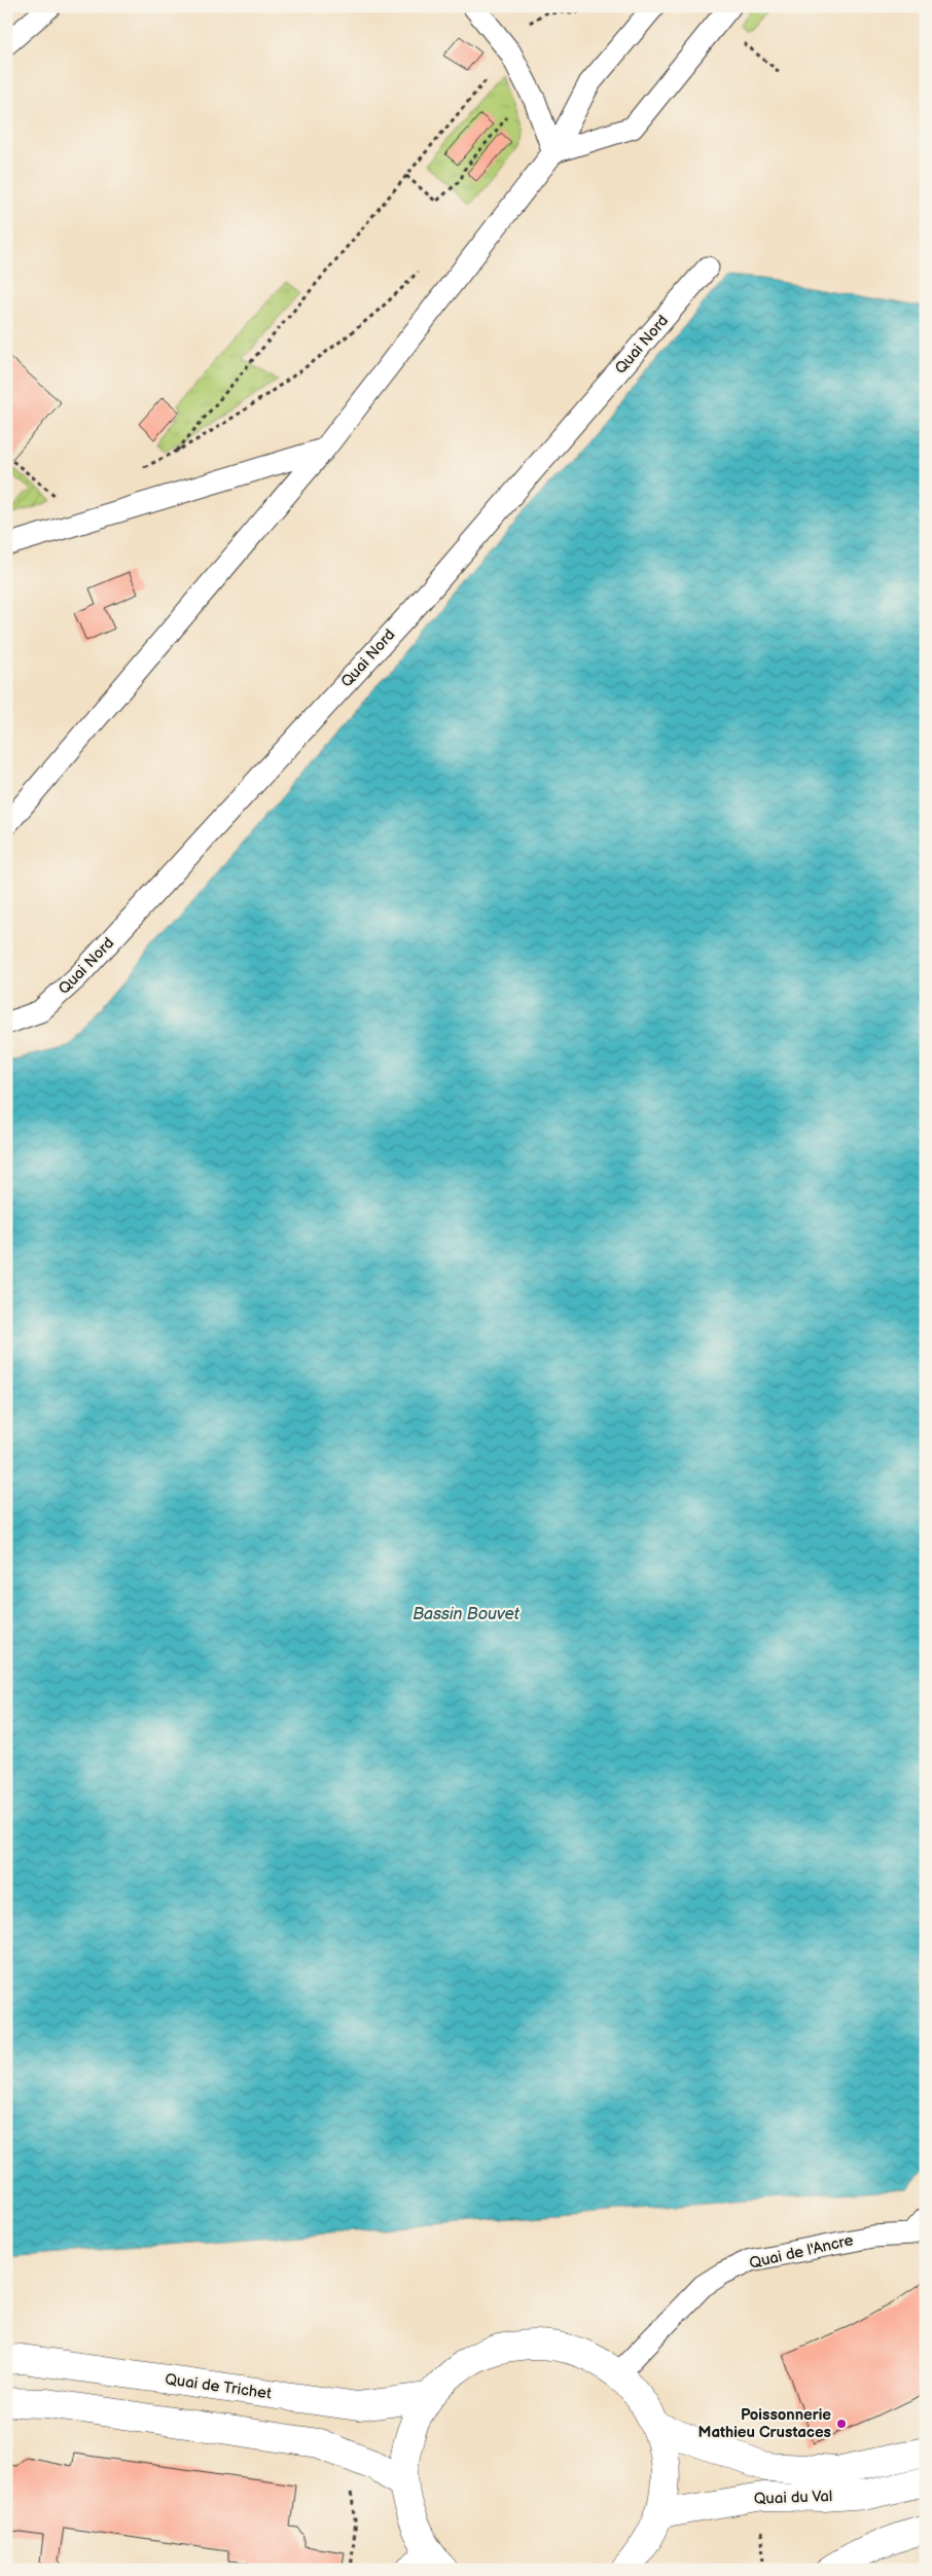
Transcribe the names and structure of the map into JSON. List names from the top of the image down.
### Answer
{
  "streets": {
    "main road": ["Quai de Trichet", "Quai du Val"],
    "lane": ["Quai Nord", "Quai de l'Ancre"]
  },
  "water": ["Bassin Bouvet"],
  "places": ["Poissonnerie Mathieu Crustaces"]
}
